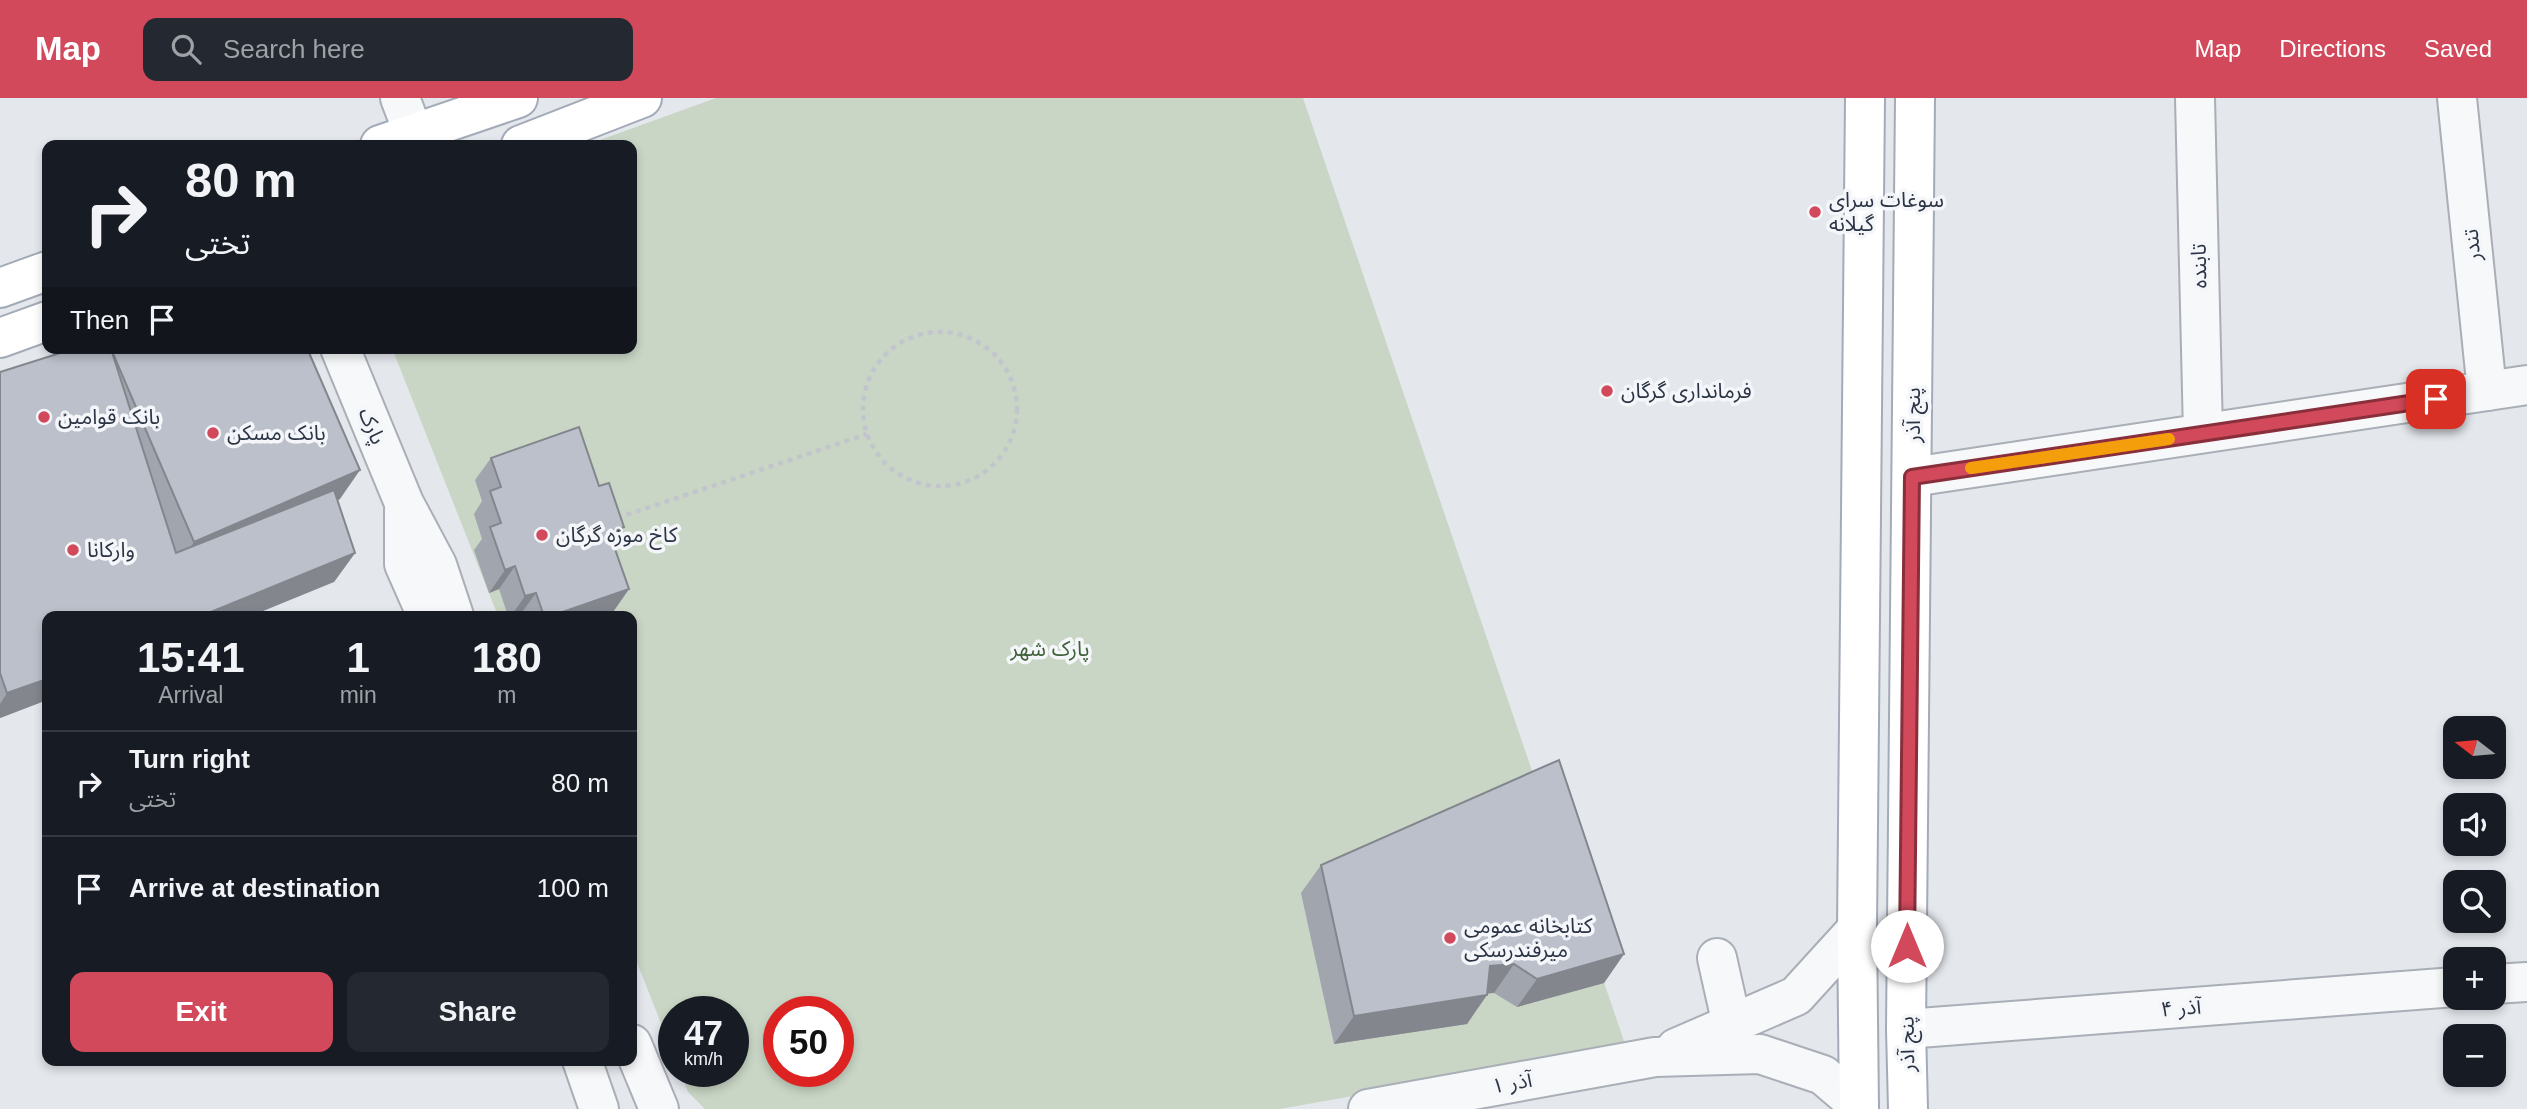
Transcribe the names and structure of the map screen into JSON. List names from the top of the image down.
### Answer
{
  "streets": {
    "main road": ["پنج آذر"],
    "street": [
      "تندر",
      "تابنده",
      "پارک",
      "آذر ۴",
      "۱ آذر"
    ]
  },
  "crossings": [
    ["پنج آذر", "آذر ۴"]
  ],
  "parks": ["پارک شهر"],
  "places": [
    "سوغات سرای گیلانه",
    "فرمانداری گرگان",
    "بانک قوامین",
    "بانک مسکن",
    "کاخ موزه گرگان",
    "وارکانا",
    "کتابخانه عمومی میرفندرسکی"
  ],
  "north": "left",
  "page": {
    "header": "Map",
    "search": "Search here",
    "nav": ["Map", "Directions", "Saved"],
    "turn": ["80 m", "تختی"],
    "then": "Then",
    "eta": [
      "15:41",
      "Arrival",
      "1",
      "min",
      "180",
      "m"
    ],
    "map_buttons": ["+", "−"],
    "list": [
      {
        "name": "Turn right",
        "note": "تختی",
        "value": "80 m"
      },
      {
        "name": "Arrive at destination",
        "value": "100 m"
      }
    ],
    "buttons": ["Exit", "Share"],
    "speed": "47 km/h",
    "limit": "50"
  }
}
